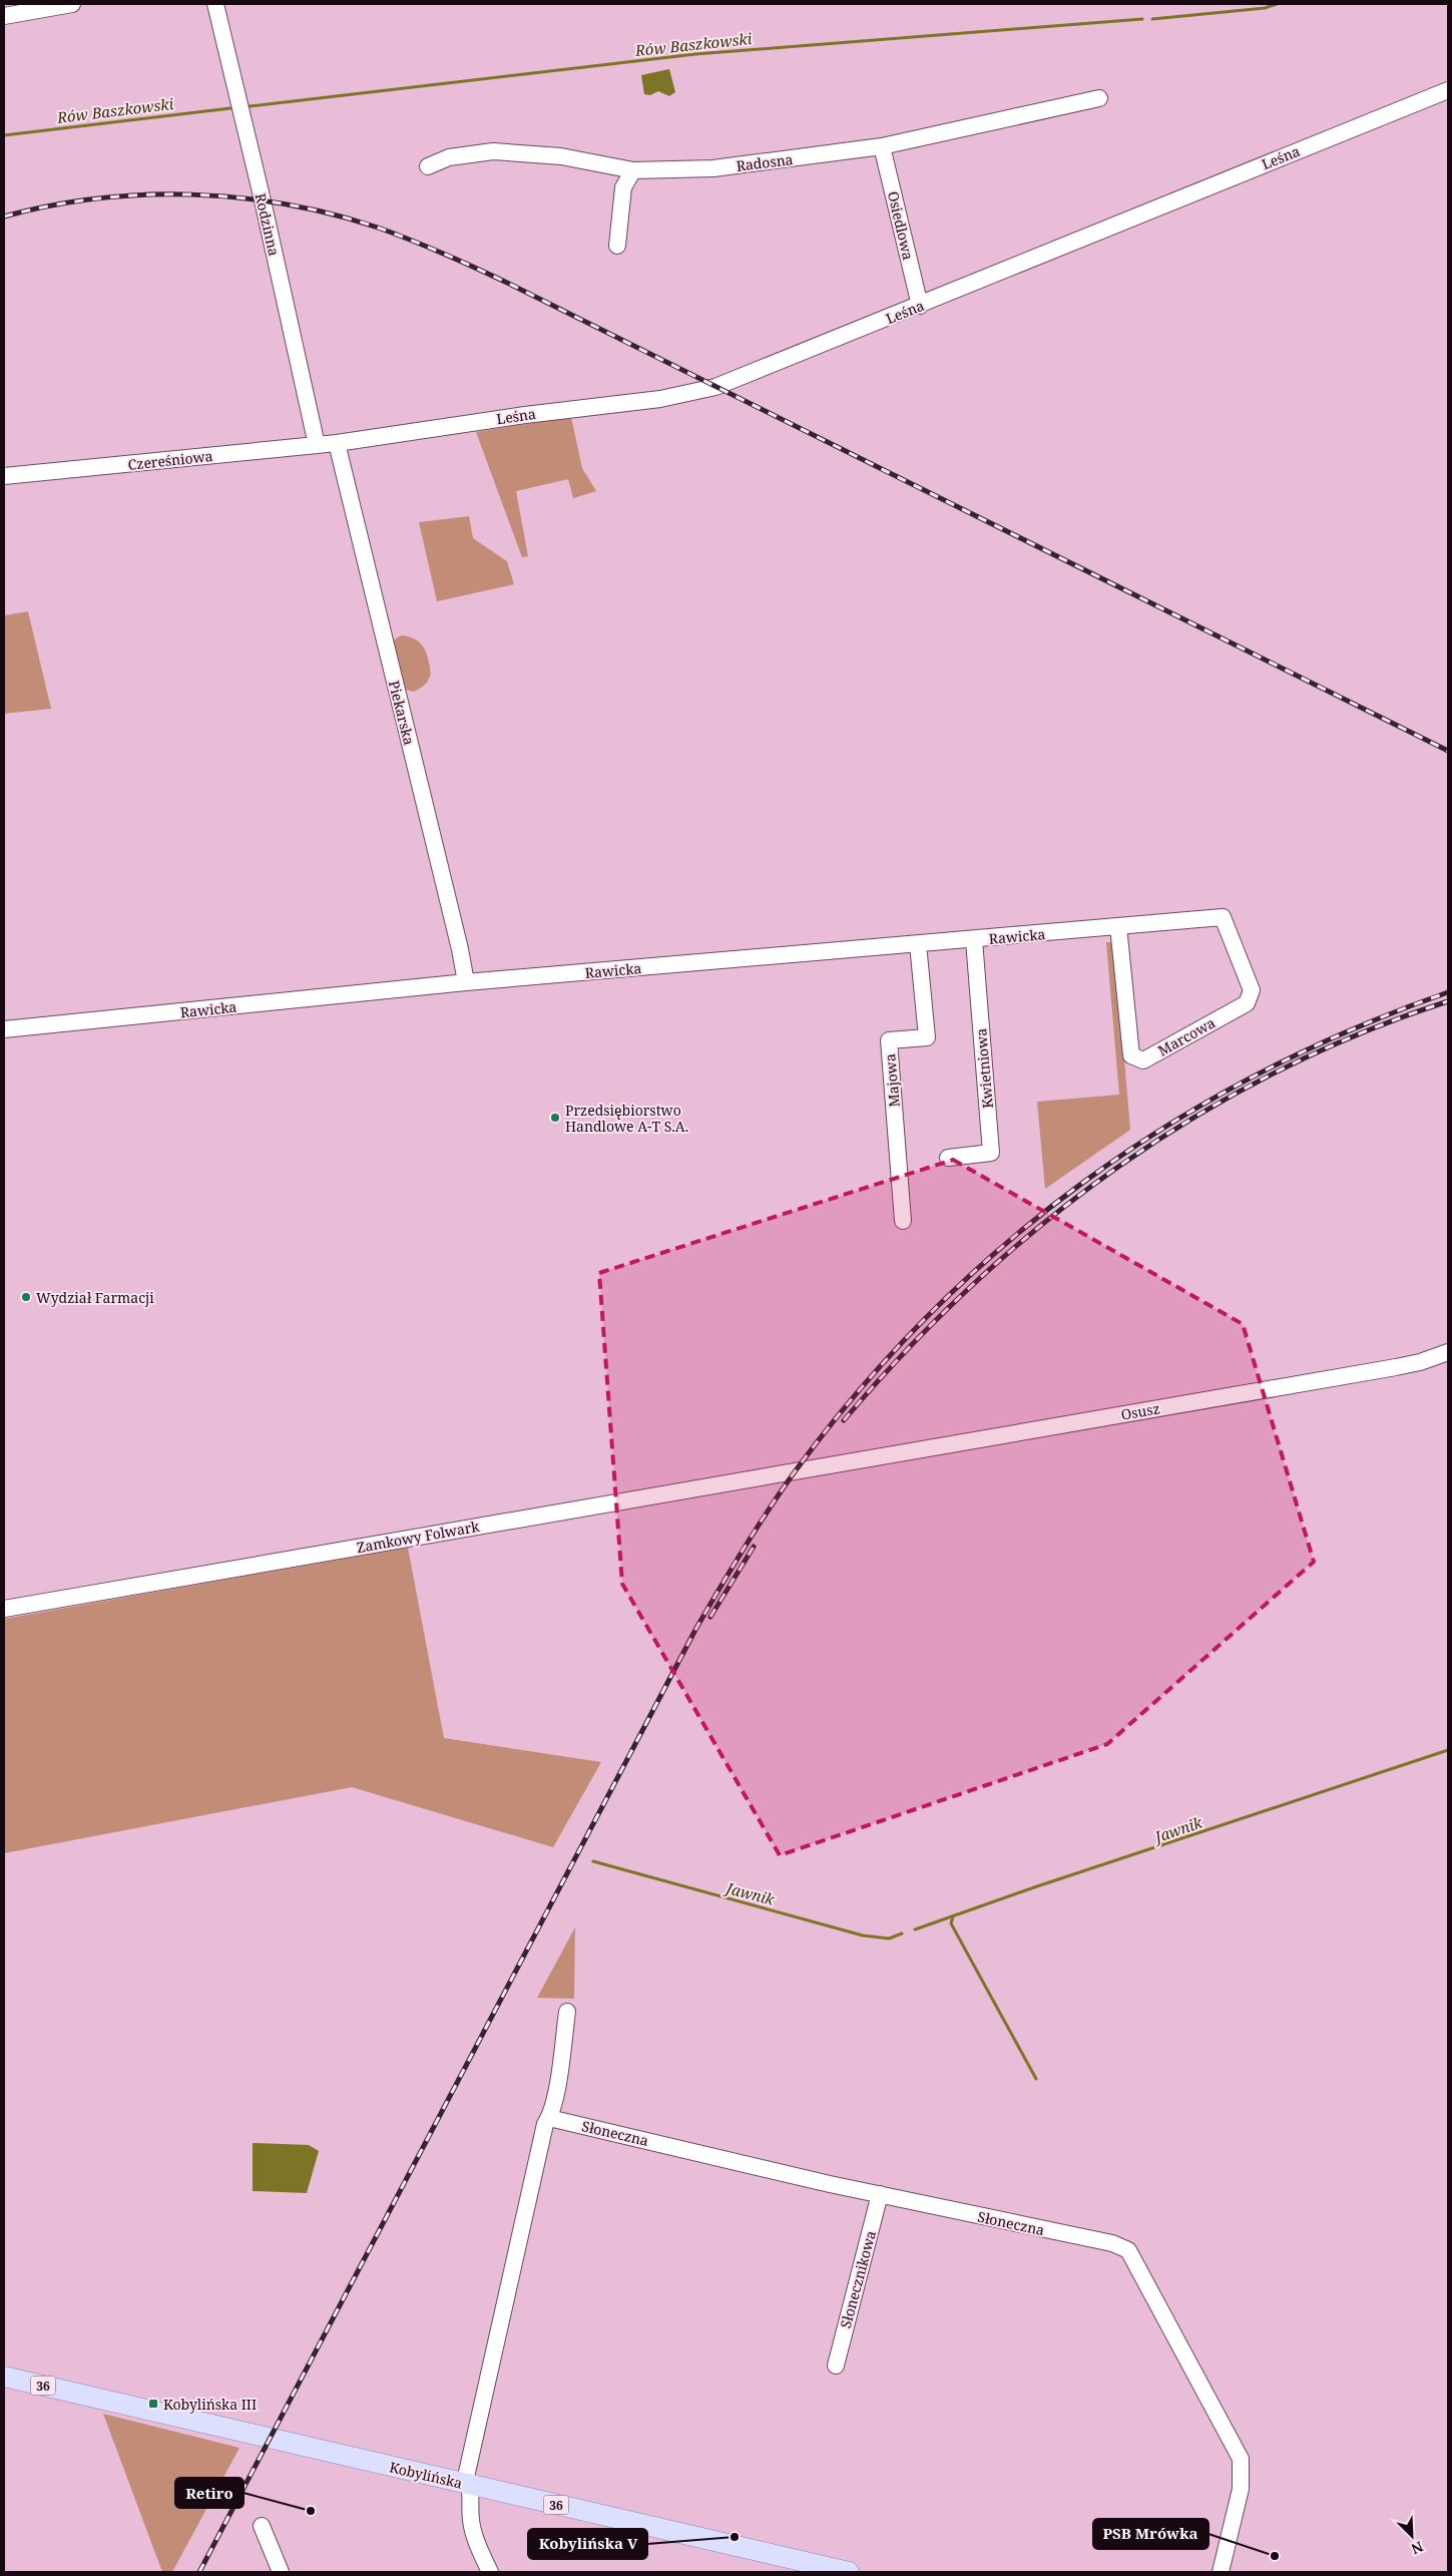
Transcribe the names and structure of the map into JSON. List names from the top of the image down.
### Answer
{
  "streets": {
    "main road": ["36", "Kobylińska"],
    "street": [
      "Leśna",
      "Radosna",
      "Rodzinna",
      "Osiedlowa",
      "Czereśniowa",
      "Piekarska",
      "Rawicka",
      "Marcowa",
      "Kwietniowa",
      "Majowa",
      "Osusz",
      "Zamkowy Folwark",
      "Słoneczna",
      "Słonecznikowa"
    ]
  },
  "crossings": [
    ["Leśna", "Osiedlowa"],
    ["Leśna", "Czereśniowa"],
    ["Leśna", "Piekarska"],
    ["Radosna", "Osiedlowa"],
    ["Rodzinna", "Czereśniowa"],
    ["Czereśniowa", "Piekarska"],
    ["Piekarska", "Rawicka"],
    ["Rawicka", "Marcowa"],
    ["Rawicka", "Kwietniowa"],
    ["Rawicka", "Majowa"],
    ["Osusz", "Zamkowy Folwark"],
    ["Słoneczna", "Słonecznikowa"]
  ],
  "water": ["Rów Baszkowski", "Jawnik"],
  "places": {
    "other": [
      "Przedsiębiorstwo Handlowe A-T S.A.",
      "Wydział Farmacji",
      "Retiro",
      "Kobylińska V",
      "PSB Mrówka"
    ],
    "transit": ["Kobylińska III"]
  },
  "north": "bottom right"
}
